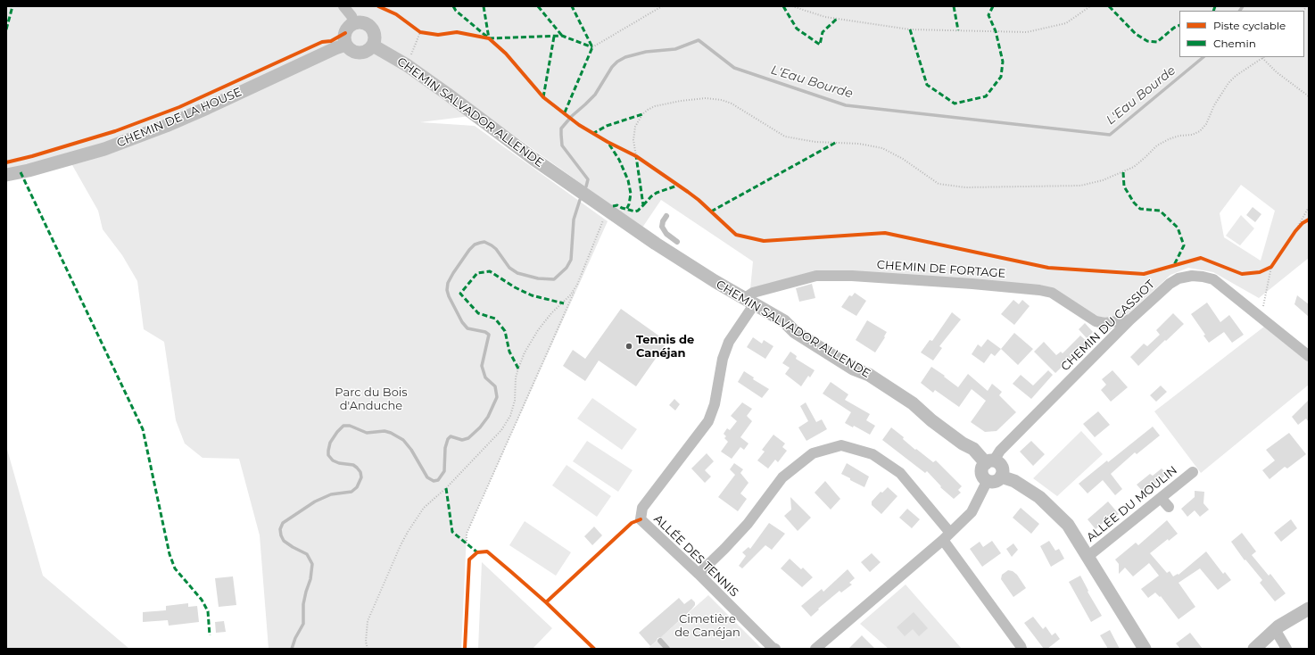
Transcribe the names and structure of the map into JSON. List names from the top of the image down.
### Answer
{
  "streets": {
    "street": [
      "CHEMIN SALVADOR ALLENDE",
      "CHEMIN DE LA HOUSE",
      "CHEMIN DE FORTAGE",
      "CHEMIN DU CASSIOT",
      "ALLÉE DU MOULIN",
      "ALLÉE DES TENNIS"
    ]
  },
  "crossings": [
    ["CHEMIN SALVADOR ALLENDE", "CHEMIN DE LA HOUSE"],
    ["CHEMIN SALVADOR ALLENDE", "CHEMIN DE FORTAGE"],
    ["CHEMIN SALVADOR ALLENDE", "CHEMIN DU CASSIOT"],
    ["CHEMIN SALVADOR ALLENDE", "ALLÉE DES TENNIS"],
    ["CHEMIN DE FORTAGE", "CHEMIN DU CASSIOT"],
    ["CHEMIN DE FORTAGE", "ALLÉE DES TENNIS"]
  ],
  "water": ["L'Eau Bourde"],
  "parks": ["Parc du Bois d'Anduche", "Cimetière de Canéjan"],
  "places": ["Tennis de Canéjan"],
  "legend": ["Piste cyclable", "Chemin"]
}
